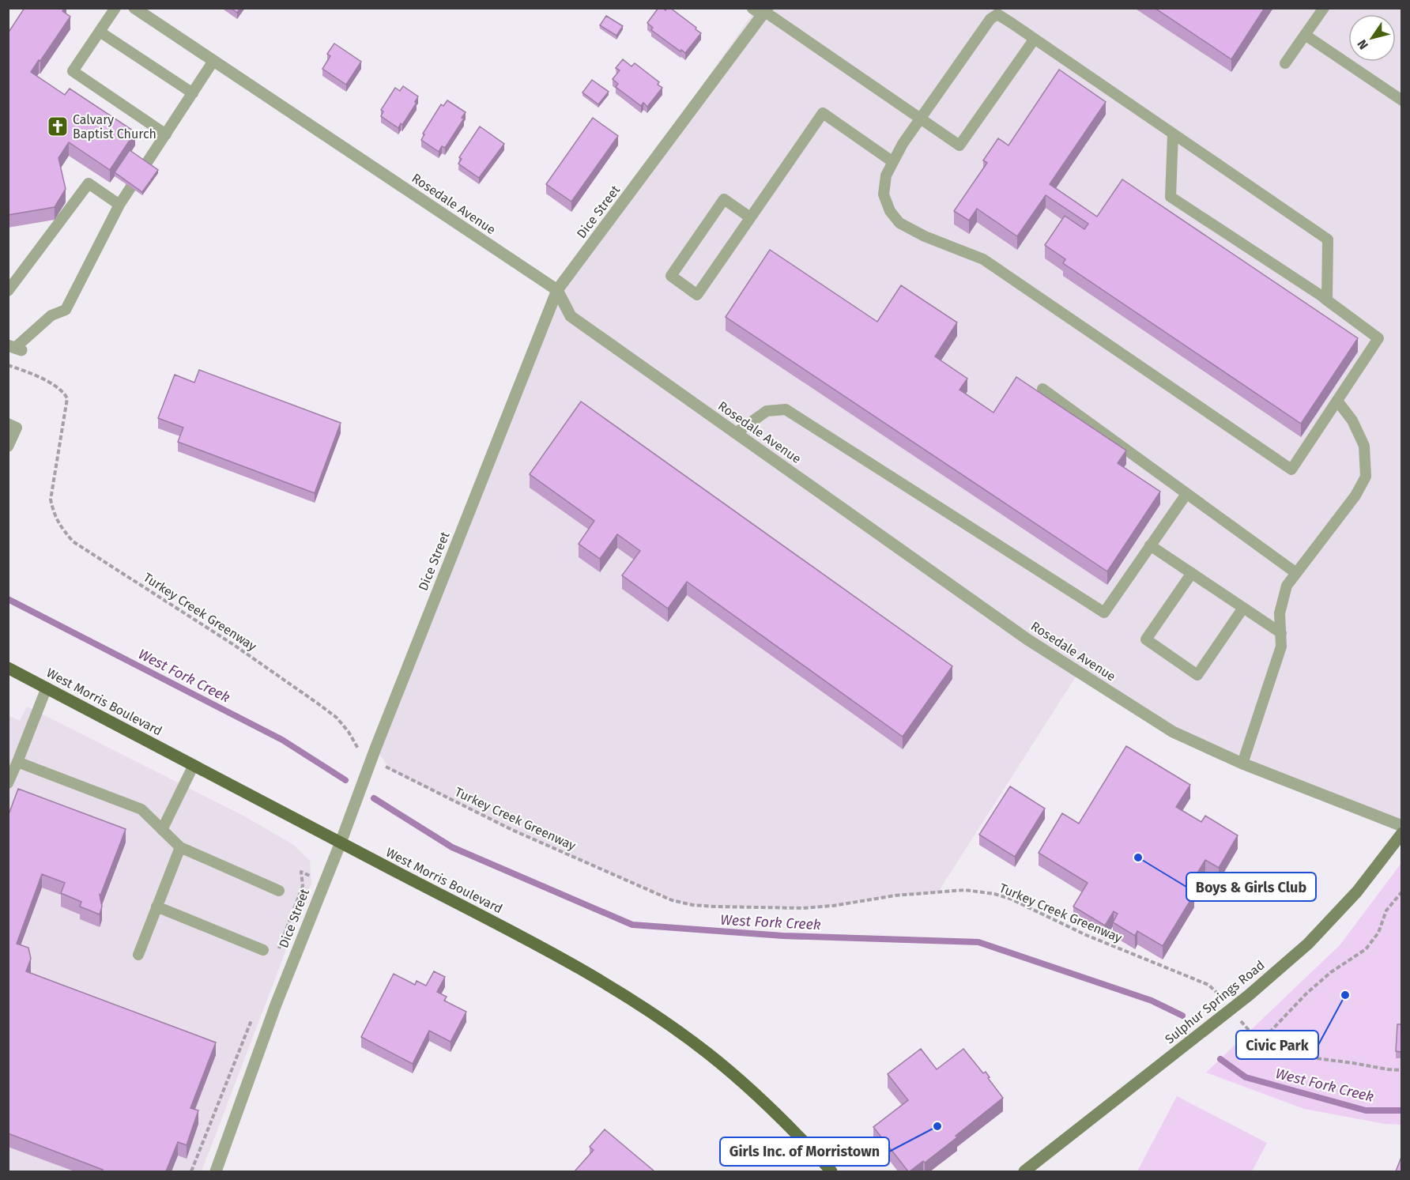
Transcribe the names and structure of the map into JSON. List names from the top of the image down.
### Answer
{
  "streets": {
    "main road": ["West Morris Boulevard"],
    "street": ["Rosedale Avenue", "Dice Street", "Sulphur Springs Road"],
    "path": ["Turkey Creek Greenway"]
  },
  "crossings": [
    ["Rosedale Avenue", "Dice Street"],
    ["Dice Street", "Turkey Creek Greenway"],
    ["Dice Street", "West Morris Boulevard"]
  ],
  "water": ["West Fork Creek"],
  "places": {
    "church": ["Calvary Baptist Church"],
    "other": ["Boys & Girls Club", "Civic Park", "Girls Inc. of Morristown"]
  },
  "north": "bottom left"
}
